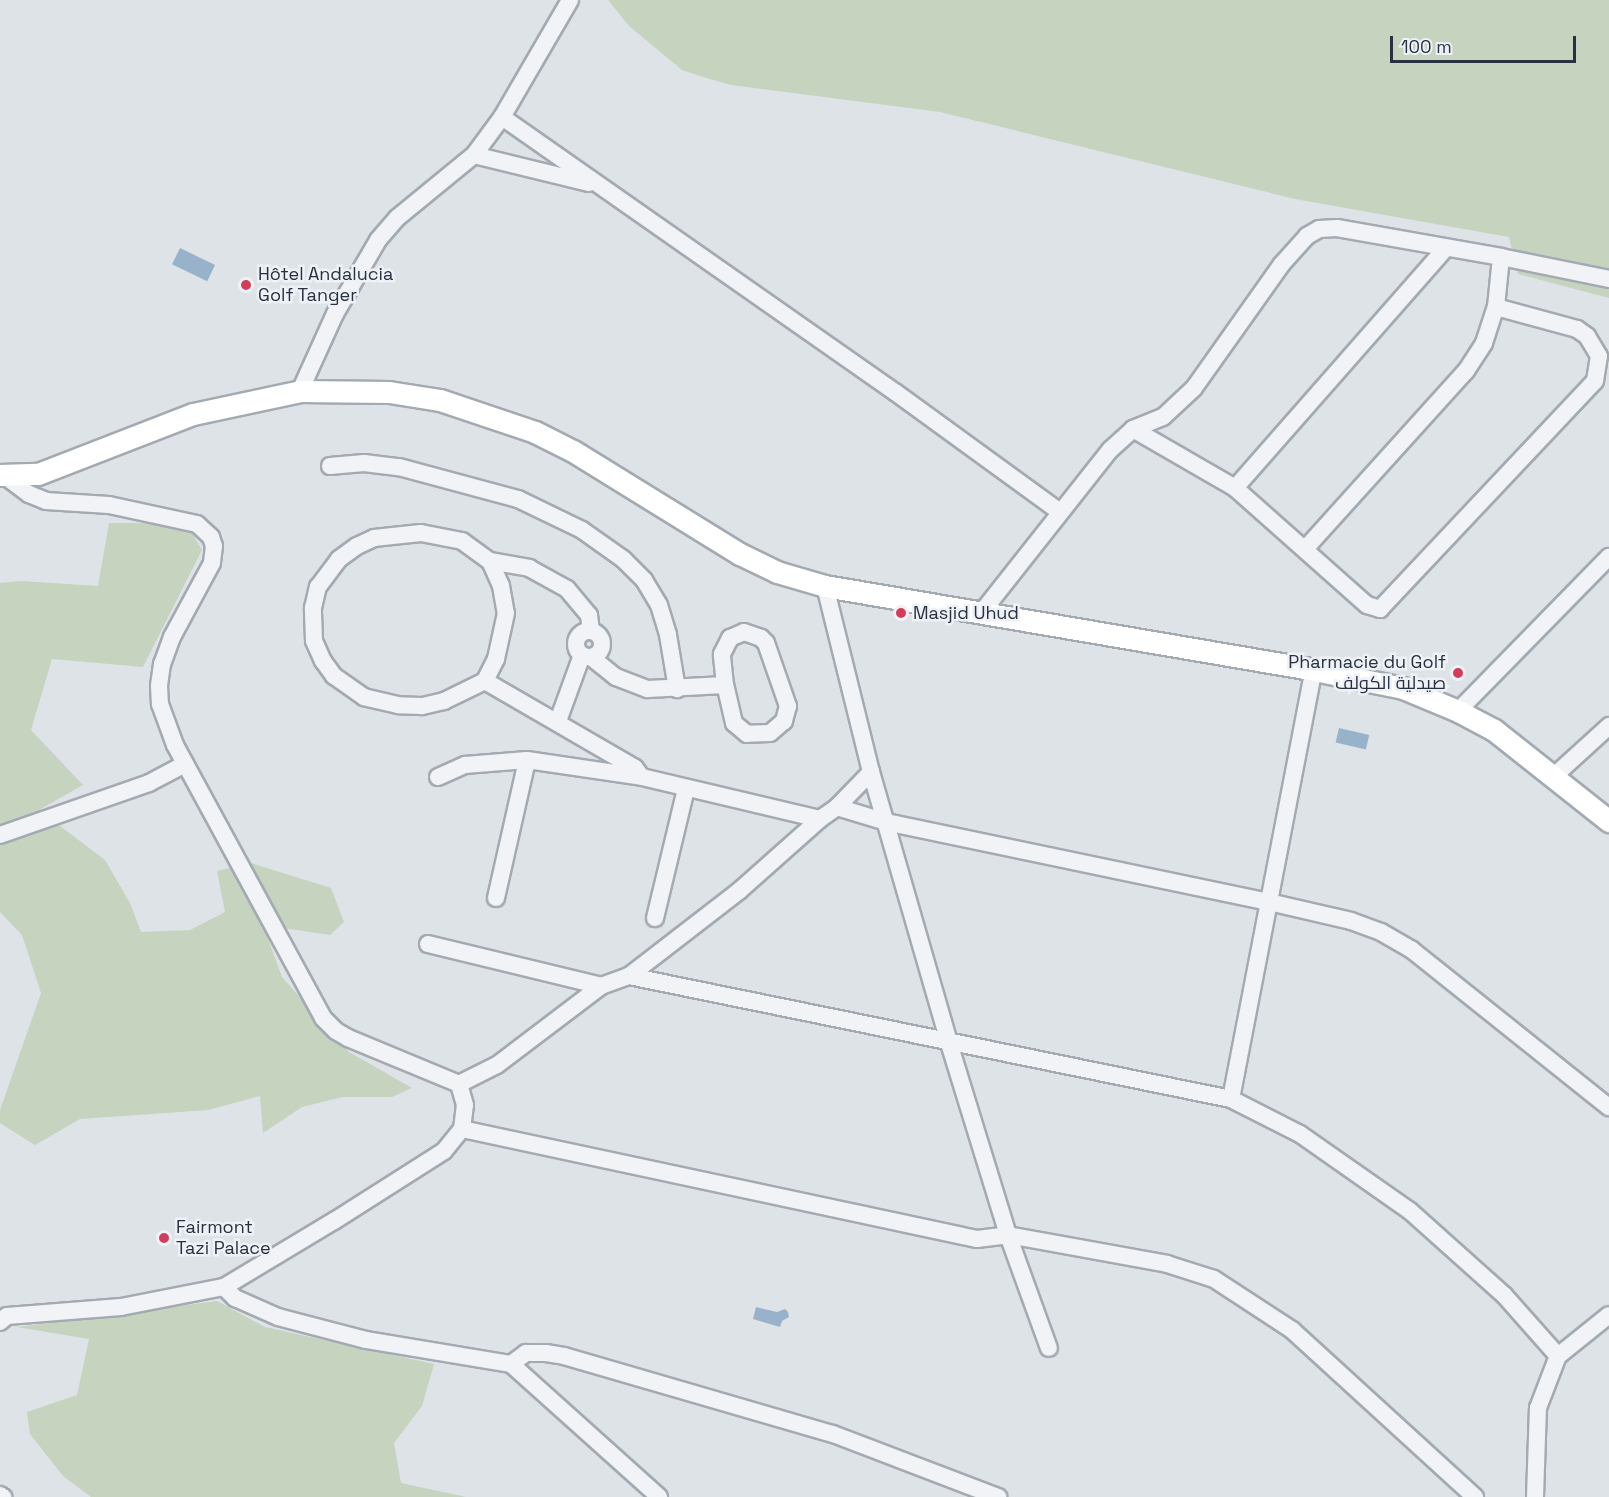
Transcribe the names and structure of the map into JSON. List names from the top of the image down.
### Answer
{
  "places": [
    "Hôtel Andalucia Golf Tanger",
    "Masjid Uhud",
    "Pharmacie du Golf صيدلية الكولف",
    "Fairmont Tazi Palace"
  ],
  "scale_bar": "100 m"
}
